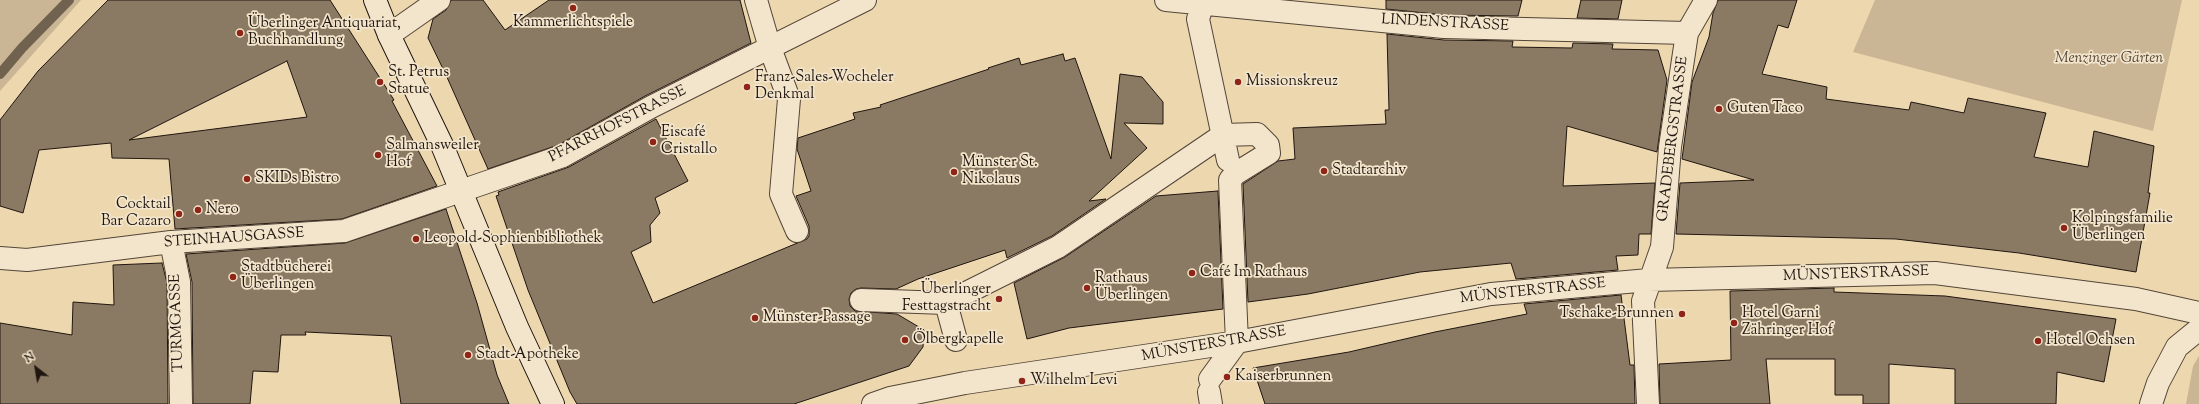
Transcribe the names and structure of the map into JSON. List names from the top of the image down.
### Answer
{
  "streets": {
    "street": [
      "LINDENSTRASSE",
      "PFARRHOFSTRASSE",
      "GRADEBERGSTRASSE",
      "STEINHAUSGASSE",
      "MÜNSTERSTRASSE",
      "TURMGASSE"
    ]
  },
  "crossings": [
    ["LINDENSTRASSE", "GRADEBERGSTRASSE"],
    ["PFARRHOFSTRASSE", "STEINHAUSGASSE"],
    ["GRADEBERGSTRASSE", "MÜNSTERSTRASSE"],
    ["STEINHAUSGASSE", "TURMGASSE"]
  ],
  "parks": ["Menzinger Gärten"],
  "places": [
    "Kammerlichtspiele",
    "Überlinger Antiquariat, Buchhandlung",
    "St. Petrus Statue",
    "Missionskreuz",
    "Franz-Sales-Wocheler Denkmal",
    "Guten Taco",
    "Eiscafé Cristallo",
    "Salmansweiler Hof",
    "Stadtarchiv",
    "Münster St. Nikolaus",
    "SKIDs Bistro",
    "Nero",
    "Cocktail Bar Cazaro",
    "Kolpingsfamilie Überlingen",
    "Leopold-Sophienbibliothek",
    "Café Im Rathaus",
    "Stadtbücherei Überlingen",
    "Rathaus Überlingen",
    "Überlinger Festtagstracht",
    "Tschake-Brunnen",
    "Münster-Passage",
    "Hotel Garni Zähringer Hof",
    "Ölbergkapelle",
    "Hotel Ochsen",
    "Stadt-Apotheke",
    "Kaiserbrunnen",
    "Wilhelm Levi"
  ],
  "north": "top left"
}
